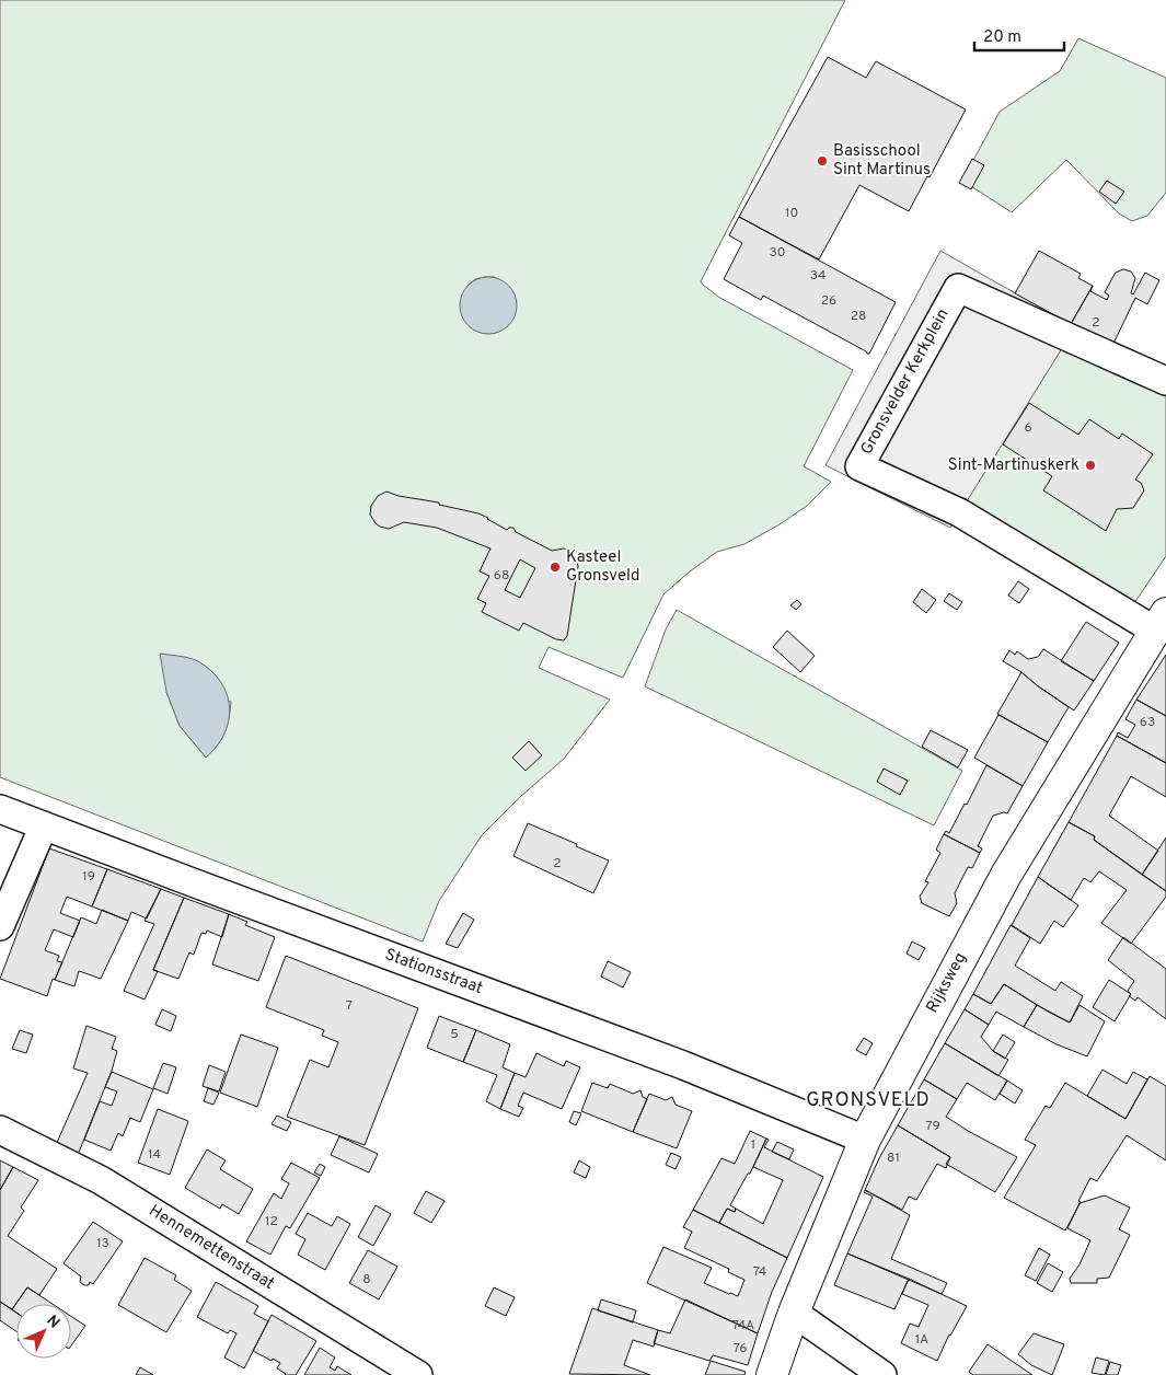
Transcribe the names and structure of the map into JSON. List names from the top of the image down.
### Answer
{
  "streets": {
    "street": [
      "Gronsvelder Kerkplein",
      "Stationsstraat",
      "Rijksweg",
      "Hennemettenstraat"
    ]
  },
  "crossings": [
    ["Gronsvelder Kerkplein", "Rijksweg"],
    ["Stationsstraat", "Rijksweg"]
  ],
  "districts": ["GRONSVELD"],
  "places": ["Basisschool Sint Martinus", "Sint-Martinuskerk", "Kasteel Gronsveld"],
  "house_numbers": [
    "10",
    "30",
    "34",
    "26",
    "28",
    "2",
    "6",
    "68",
    "63",
    "2",
    "19",
    "7",
    "5",
    "79",
    "1",
    "14",
    "81",
    "12",
    "13",
    "74",
    "8",
    "74A",
    "1A",
    "76"
  ],
  "scale_bar": "20 m",
  "north": "top right"
}
